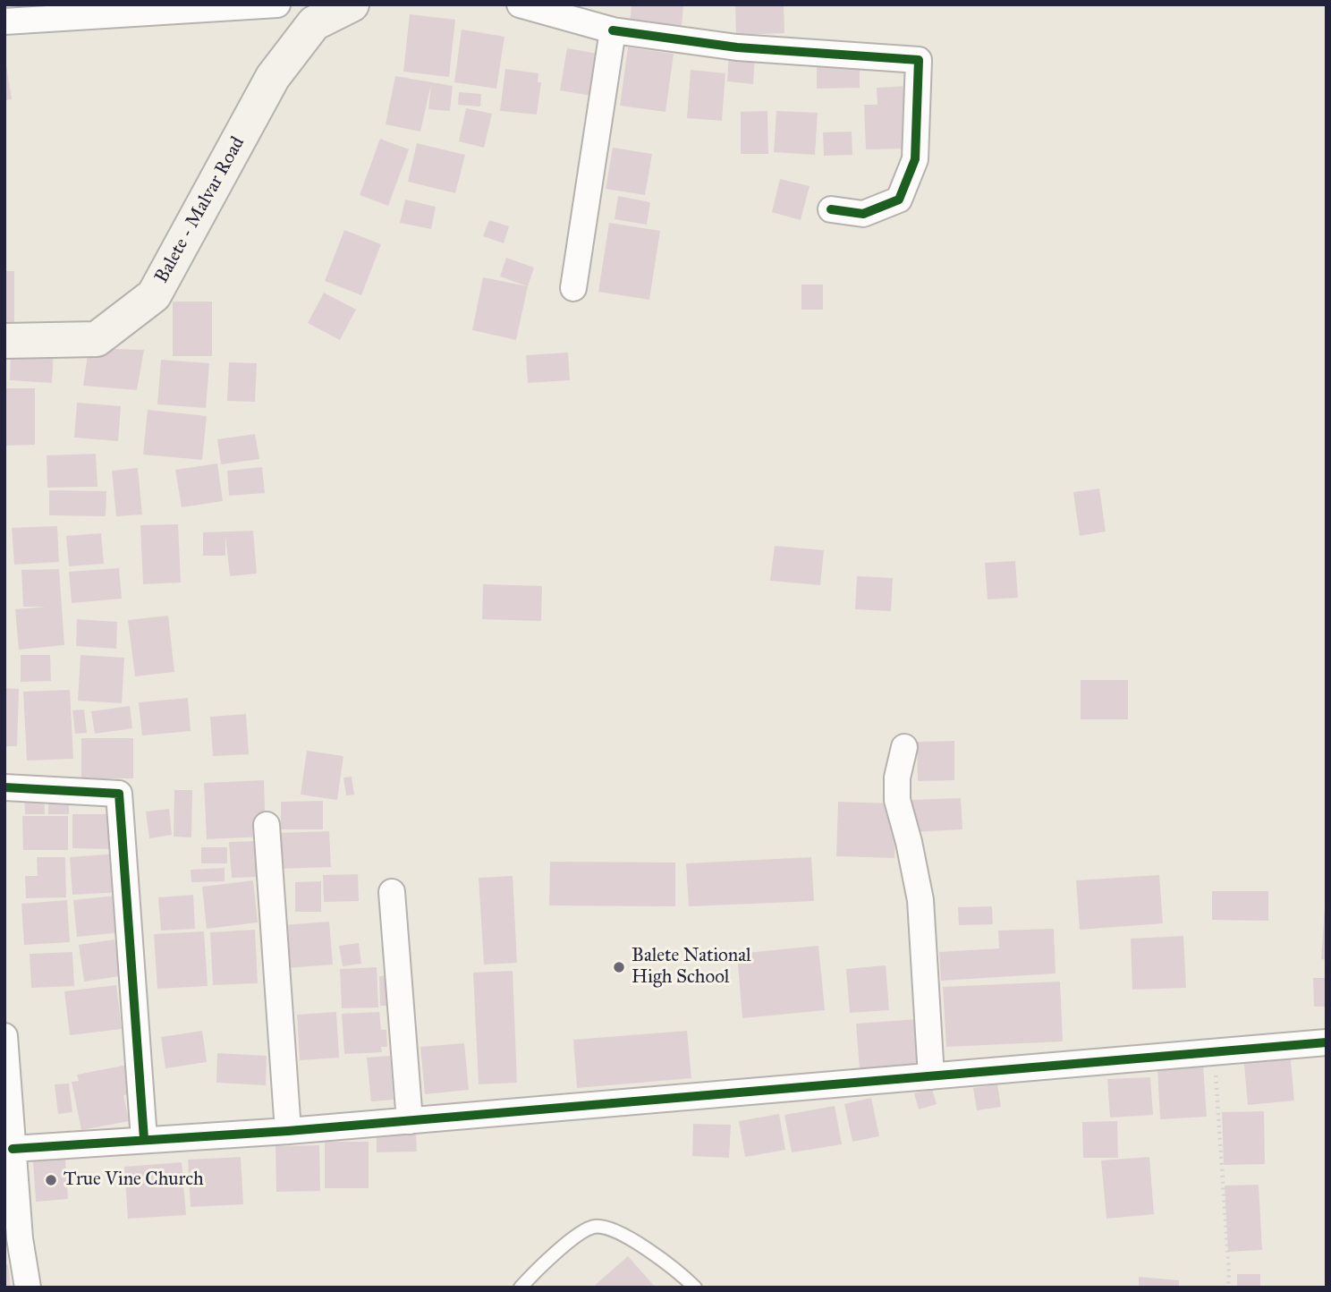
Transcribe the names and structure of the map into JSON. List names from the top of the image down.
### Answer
{
  "streets": {
    "main road": ["Balete - Malvar Road"]
  },
  "places": ["Balete National High School", "True Vine Church"]
}
